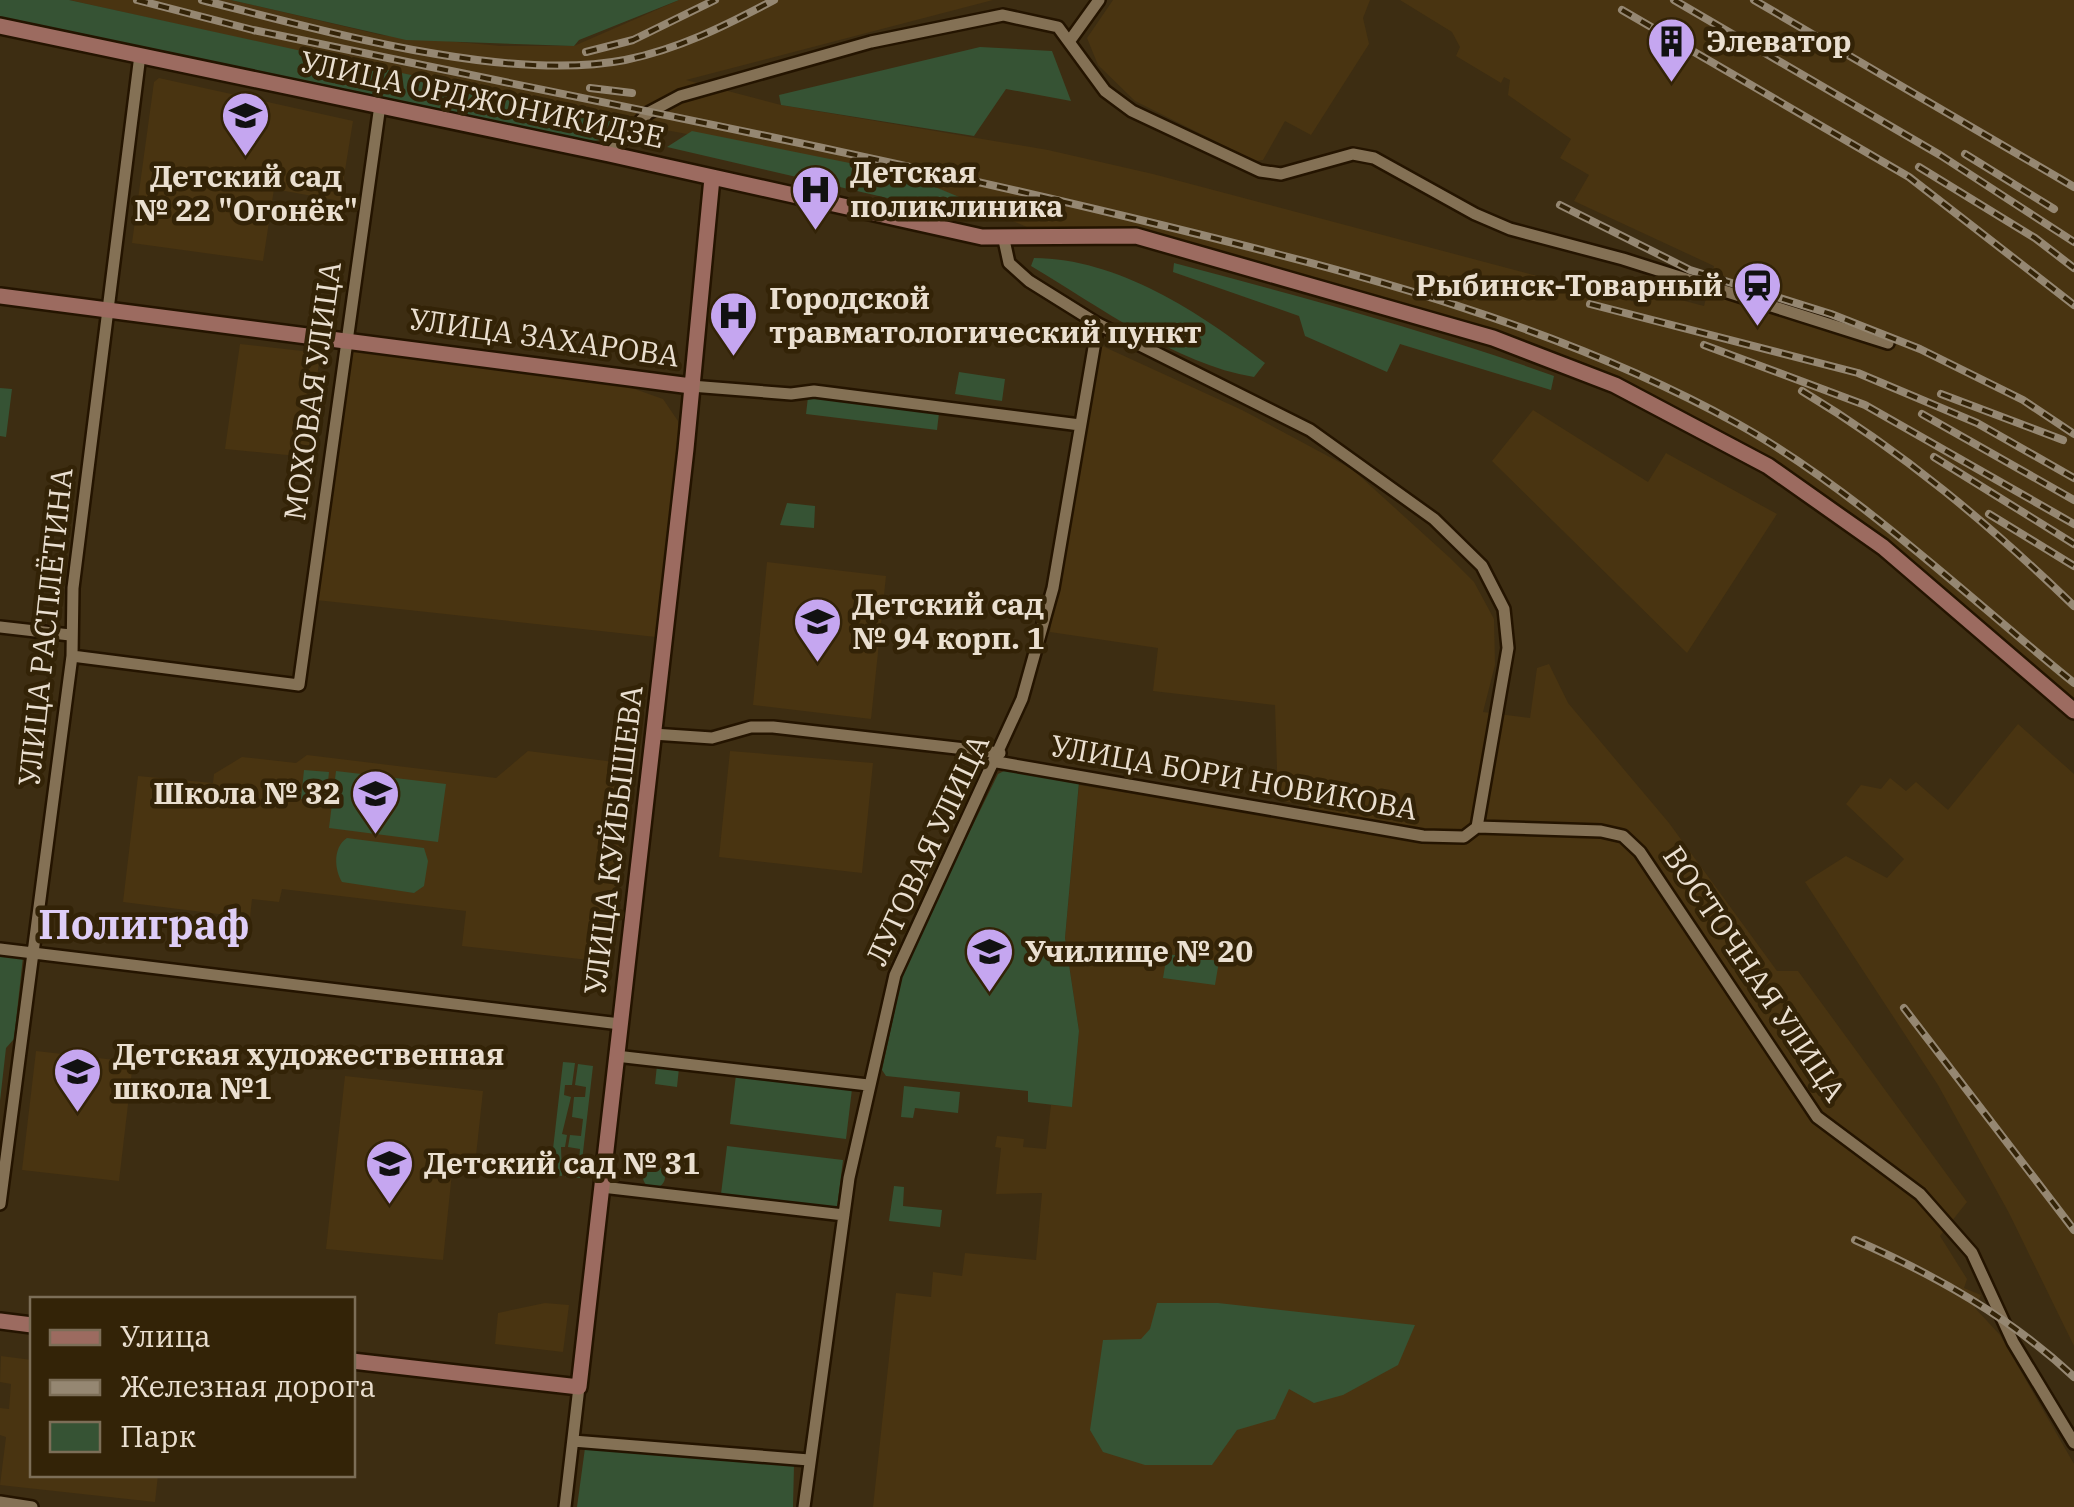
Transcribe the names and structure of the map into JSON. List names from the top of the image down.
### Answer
{
  "streets": {
    "street": [
      "УЛИЦА ОРДЖОНИКИДЗЕ",
      "УЛИЦА ЗАХАРОВА",
      "МОХОВАЯ УЛИЦА",
      "УЛИЦА РАСПЛЁТИНА",
      "УЛИЦА БОРИ НОВИКОВА",
      "УЛИЦА КУЙБЫШЕВА",
      "ЛУГОВАЯ УЛИЦА",
      "ВОСТОЧНАЯ УЛИЦА"
    ]
  },
  "crossings": [
    ["УЛИЦА ОРДЖОНИКИДЗЕ", "МОХОВАЯ УЛИЦА"],
    ["УЛИЦА ОРДЖОНИКИДЗЕ", "УЛИЦА РАСПЛЁТИНА"],
    ["УЛИЦА ОРДЖОНИКИДЗЕ", "УЛИЦА КУЙБЫШЕВА"],
    ["УЛИЦА ЗАХАРОВА", "МОХОВАЯ УЛИЦА"],
    ["УЛИЦА ЗАХАРОВА", "УЛИЦА РАСПЛЁТИНА"],
    ["УЛИЦА ЗАХАРОВА", "УЛИЦА КУЙБЫШЕВА"],
    ["УЛИЦА ЗАХАРОВА", "ЛУГОВАЯ УЛИЦА"],
    ["МОХОВАЯ УЛИЦА", "УЛИЦА РАСПЛЁТИНА"],
    ["УЛИЦА БОРИ НОВИКОВА", "УЛИЦА КУЙБЫШЕВА"],
    ["УЛИЦА БОРИ НОВИКОВА", "ЛУГОВАЯ УЛИЦА"],
    ["УЛИЦА БОРИ НОВИКОВА", "ВОСТОЧНАЯ УЛИЦА"]
  ],
  "districts": ["Полиграф"],
  "places": {
    "building": ["Элеватор"],
    "school or university": [
      "Детский сад № 22 \"Огонёк\"",
      "Детский сад № 94 корп. 1",
      "Школа № 32",
      "Училище № 20",
      "Детская художественная школа №1",
      "Детский сад № 31"
    ],
    "hospital": ["Детская поликлиника", "Городской травматологический пункт"],
    "station": ["Рыбинск-Товарный"]
  },
  "legend": ["Улица", "Железная дорога", "Парк"]
}
